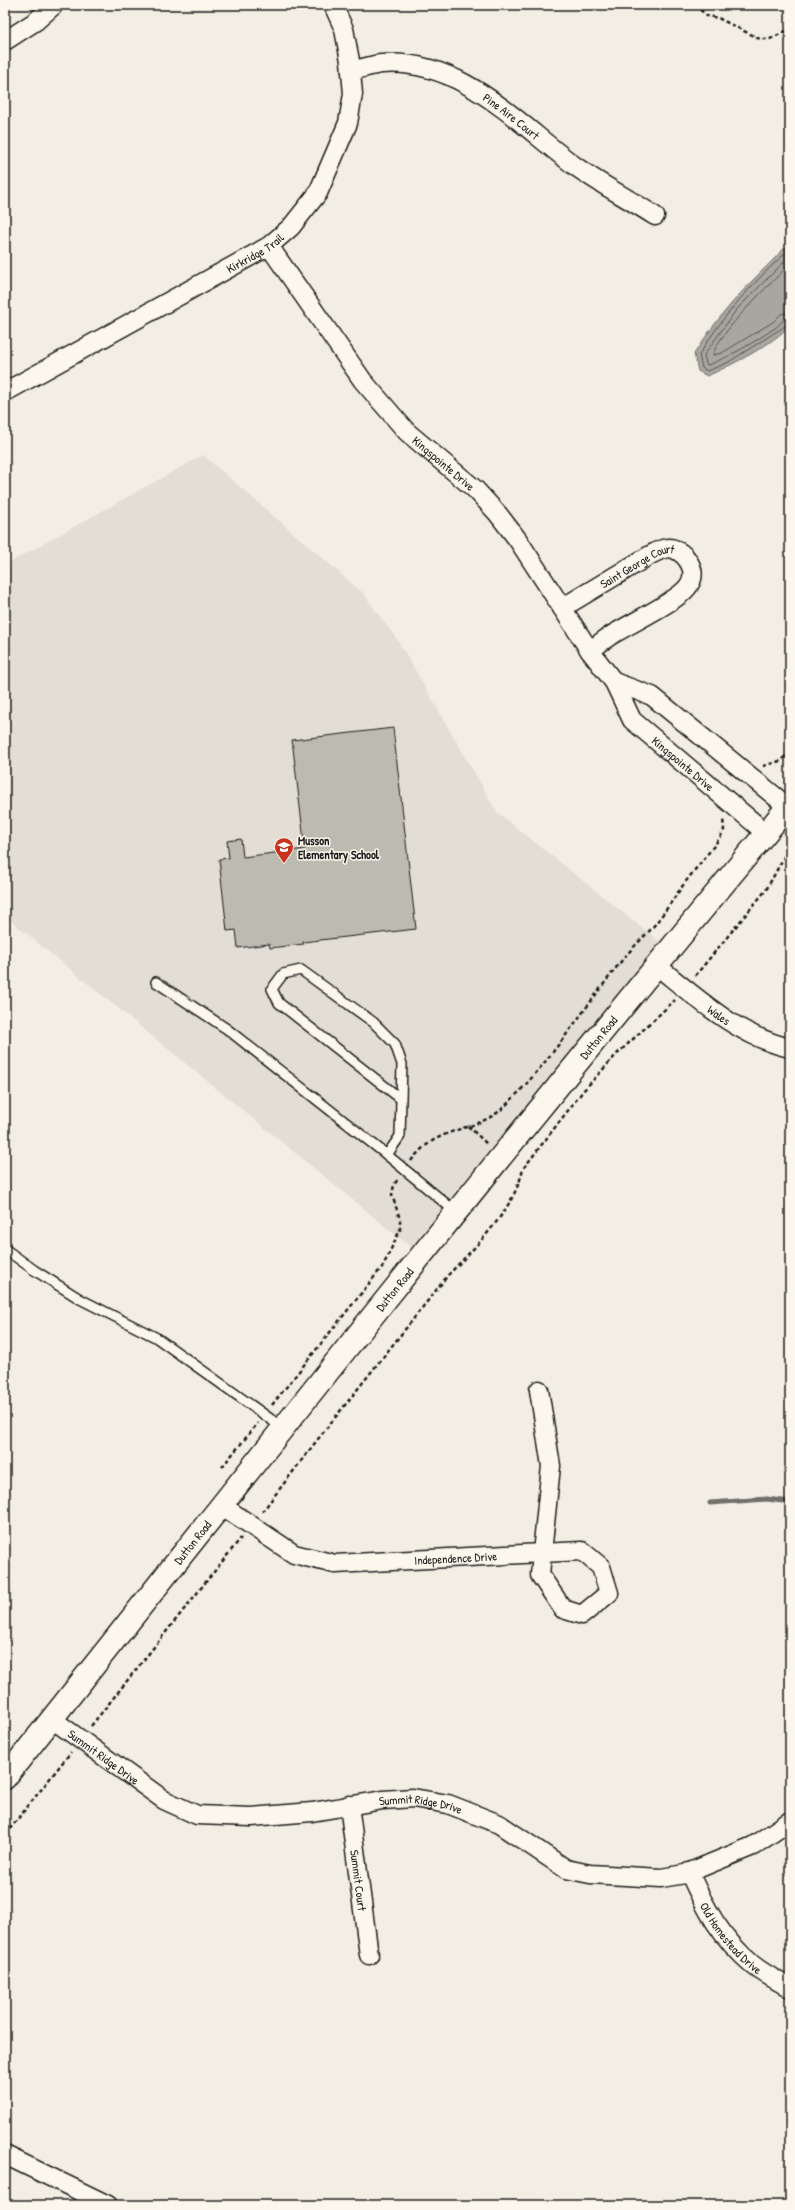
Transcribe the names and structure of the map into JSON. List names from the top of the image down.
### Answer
{
  "streets": {
    "street": [
      "Pine Aire Court",
      "Kirkridge Trail",
      "Kingspointe Drive",
      "Saint George Court",
      "Wales",
      "Dutton Road",
      "Independence Drive",
      "Summit Ridge Drive",
      "Summit Court",
      "Old Homestead Drive"
    ]
  },
  "crossings": [
    ["Pine Aire Court", "Kirkridge Trail"],
    ["Kirkridge Trail", "Kingspointe Drive"],
    ["Kingspointe Drive", "Saint George Court"],
    ["Kingspointe Drive", "Dutton Road"],
    ["Wales", "Dutton Road"],
    ["Dutton Road", "Independence Drive"],
    ["Dutton Road", "Summit Ridge Drive"],
    ["Summit Ridge Drive", "Summit Court"],
    ["Summit Ridge Drive", "Old Homestead Drive"]
  ],
  "places": {
    "school or university": ["Musson Elementary School"]
  }
}
